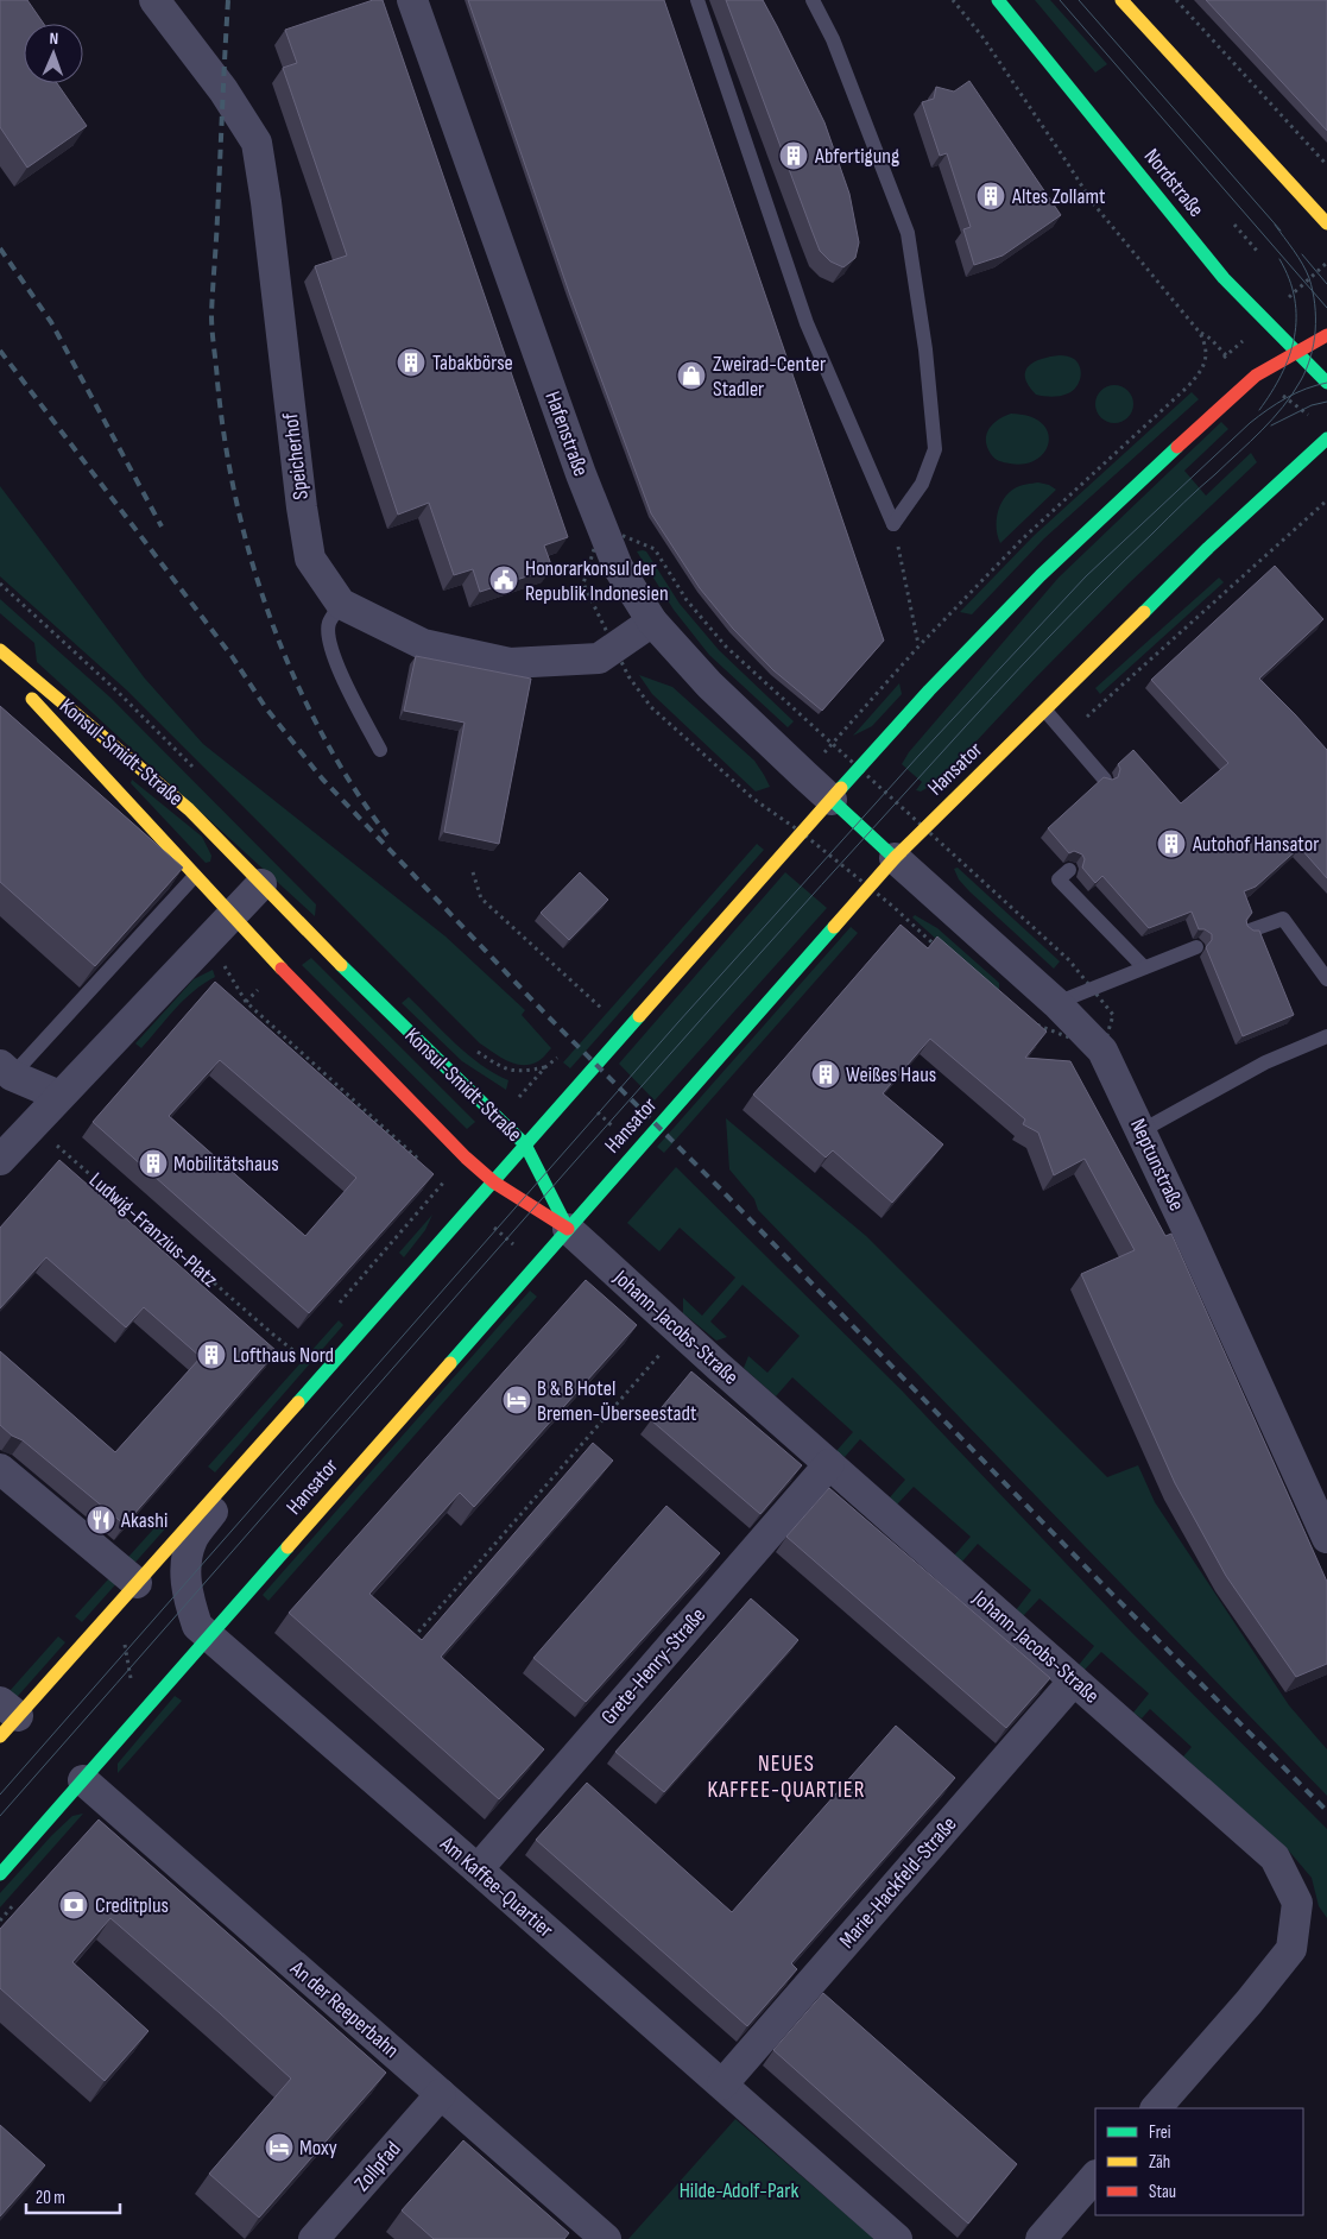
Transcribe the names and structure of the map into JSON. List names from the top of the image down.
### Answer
{
  "streets": {
    "street": [
      "Nordstraße",
      "Hafenstraße",
      "Speicherhof",
      "Konsul-Smidt-Straße",
      "Hansator",
      "Neptunstraße",
      "Johann-Jacobs-Straße",
      "Grete-Henry-Straße",
      "Marie-Hackfeld-Straße",
      "Am Kaffee-Quartier",
      "An der Reeperbahn",
      "Zollpfad"
    ],
    "path": ["Ludwig-Franzius-Platz"]
  },
  "crossings": [
    ["Hafenstraße", "Speicherhof"],
    ["Konsul-Smidt-Straße", "Hansator"],
    ["Konsul-Smidt-Straße", "Johann-Jacobs-Straße"],
    ["Hansator", "Neptunstraße"],
    ["Hansator", "Johann-Jacobs-Straße"],
    ["Hansator", "Am Kaffee-Quartier"],
    ["Hansator", "An der Reeperbahn"],
    ["Johann-Jacobs-Straße", "Grete-Henry-Straße"],
    ["Johann-Jacobs-Straße", "Marie-Hackfeld-Straße"],
    ["Grete-Henry-Straße", "Am Kaffee-Quartier"],
    ["Marie-Hackfeld-Straße", "Am Kaffee-Quartier"],
    ["An der Reeperbahn", "Zollpfad"]
  ],
  "districts": ["NEUES KAFFEE-QUARTIER"],
  "parks": ["Hilde-Adolf-Park"],
  "places": {
    "building": [
      "Abfertigung",
      "Altes Zollamt",
      "Tabakbörse",
      "Autohof Hansator",
      "Weißes Haus",
      "Mobilitätshaus",
      "Lofthaus Nord"
    ],
    "shop": ["Zweirad-Center Stadler"],
    "public building": ["Honorarkonsul der Republik Indonesien"],
    "hotel": ["B & B Hotel Bremen-Überseestadt", "Moxy"],
    "restaurant": ["Akashi"],
    "bank": ["Creditplus"]
  },
  "legend": ["Frei", "Zäh", "Stau"],
  "scale_bar": "20 m",
  "north": "top"
}
